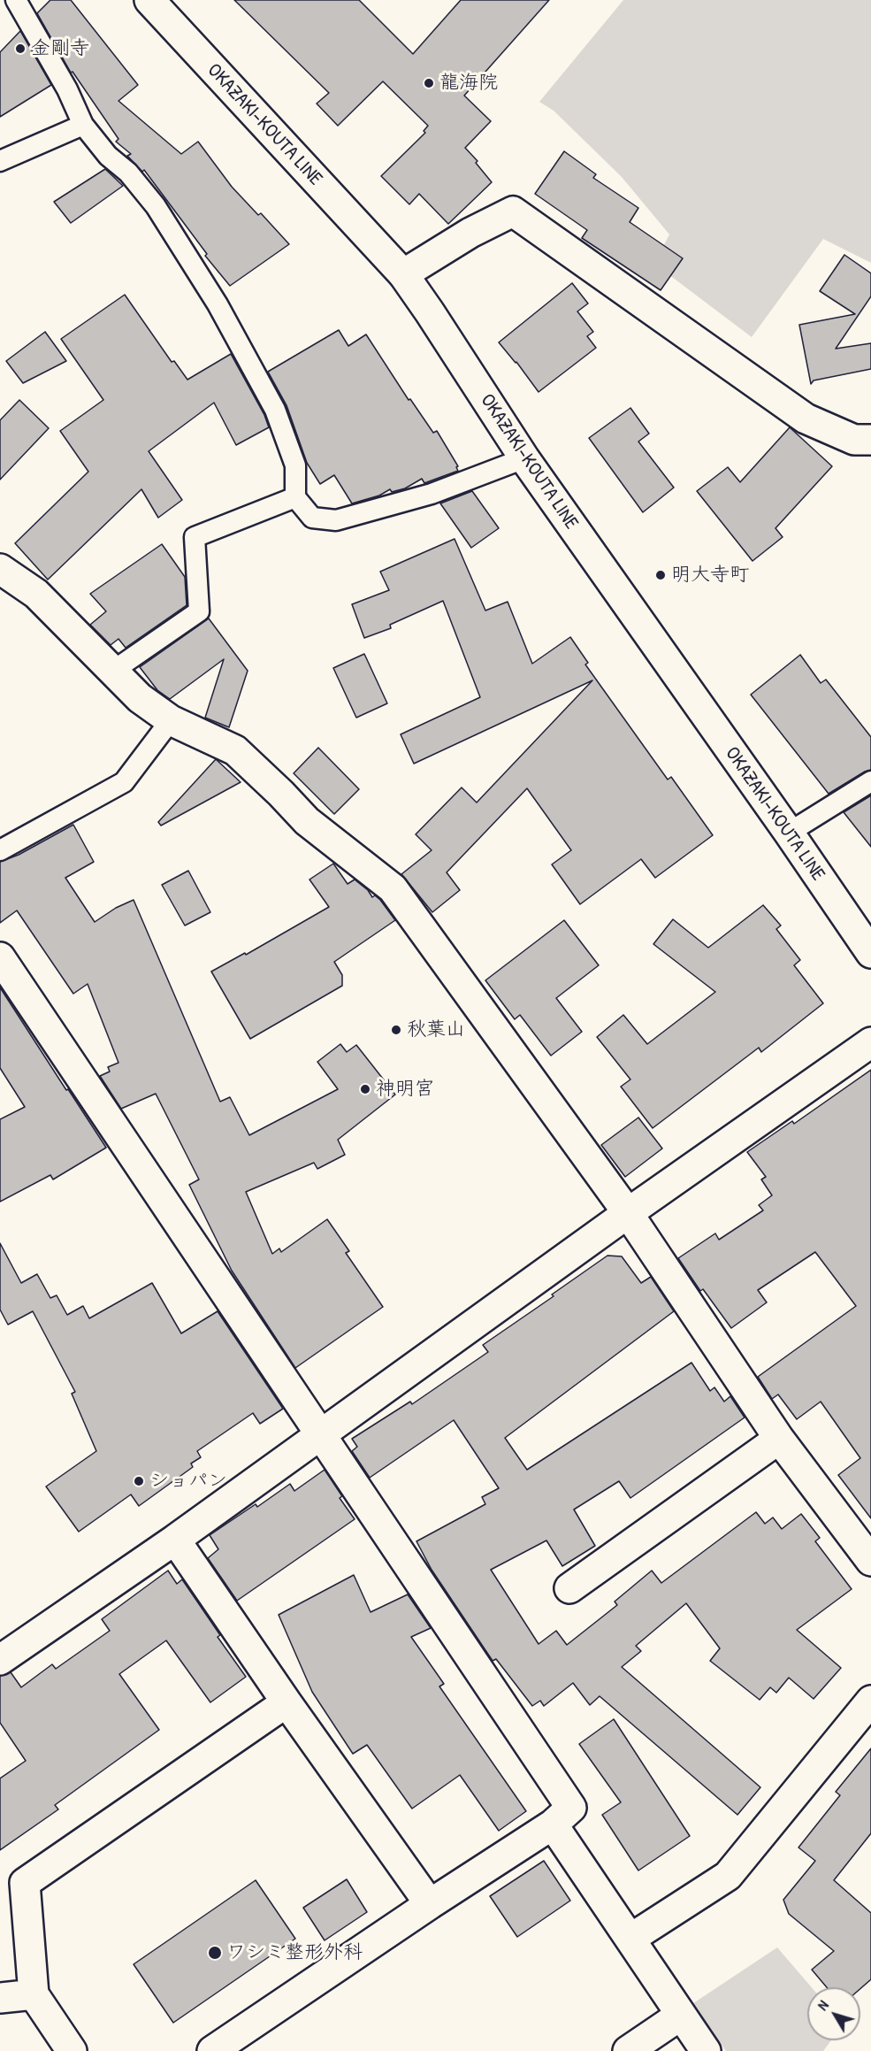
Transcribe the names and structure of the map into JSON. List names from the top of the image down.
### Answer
{
  "streets": {
    "street": ["OKAZAKI-KOUTA LINE"]
  },
  "places": [
    "金剛寺",
    "龍海院",
    "明大寺町",
    "秋葉山",
    "神明宮",
    "ショパン",
    "ワシミ整形外科"
  ],
  "north": "top left"
}
